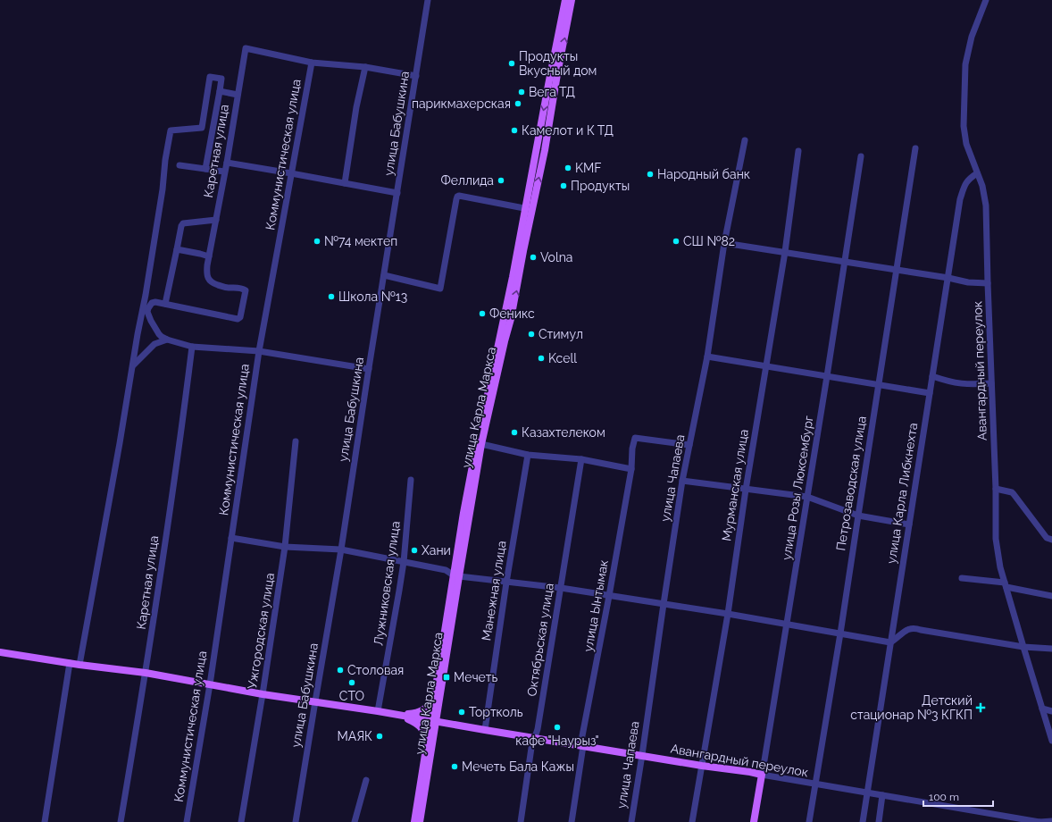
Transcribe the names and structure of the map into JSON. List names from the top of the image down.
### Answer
{
  "streets": {
    "main road": ["Авангардный переулок", "улица Карла Маркса", "улица Розы Люксембург"],
    "street": [
      "улица Бабушкина",
      "Каретная улица",
      "Коммунистическая улица",
      "улица Чапаева",
      "Петрозаводская улица",
      "Мурманская улица",
      "улица Карла Либкнехта",
      "Лужниковская улица",
      "Манежная улица",
      "улица Ынтымак",
      "Ужгородская улица",
      "Октябрьская улица"
    ]
  },
  "crossings": [
    ["Каретная улица", "Коммунистическая улица"],
    ["Авангардный переулок", "улица Карла Маркса"],
    ["Авангардный переулок", "улица Чапаева"],
    ["Авангардный переулок", "Петрозаводская улица"],
    ["Авангардный переулок", "Мурманская улица"],
    ["Авангардный переулок", "улица Розы Люксембург"],
    ["Авангардный переулок", "улица Карла Либкнехта"],
    ["Авангардный переулок", "Манежная улица"],
    ["Авангардный переулок", "улица Ынтымак"],
    ["Авангардный переулок", "Октябрьская улица"],
    ["улица Чапаева", "улица Ынтымак"]
  ],
  "places": {
    "other": [
      "Продукты Вкусный дом",
      "Вега ТД",
      "парикмахерская",
      "Камелот и К ТД",
      "KMF",
      "Народный банк",
      "Феллида",
      "Продукты",
      "№74 мектеп",
      "СШ №82",
      "Volna",
      "Школа №13",
      "Феникс",
      "Стимул",
      "Kcell",
      "Казахтелеком",
      "Хани",
      "Столовая",
      "СТО",
      "Тортколь",
      "кафе \"Наурыз\"",
      "МАЯК",
      "Мечеть Бала Кажы"
    ],
    "transit": ["Мечеть"],
    "health": ["Детский стационар №3 КГКП"]
  },
  "scale_bar": "100 m"
}
